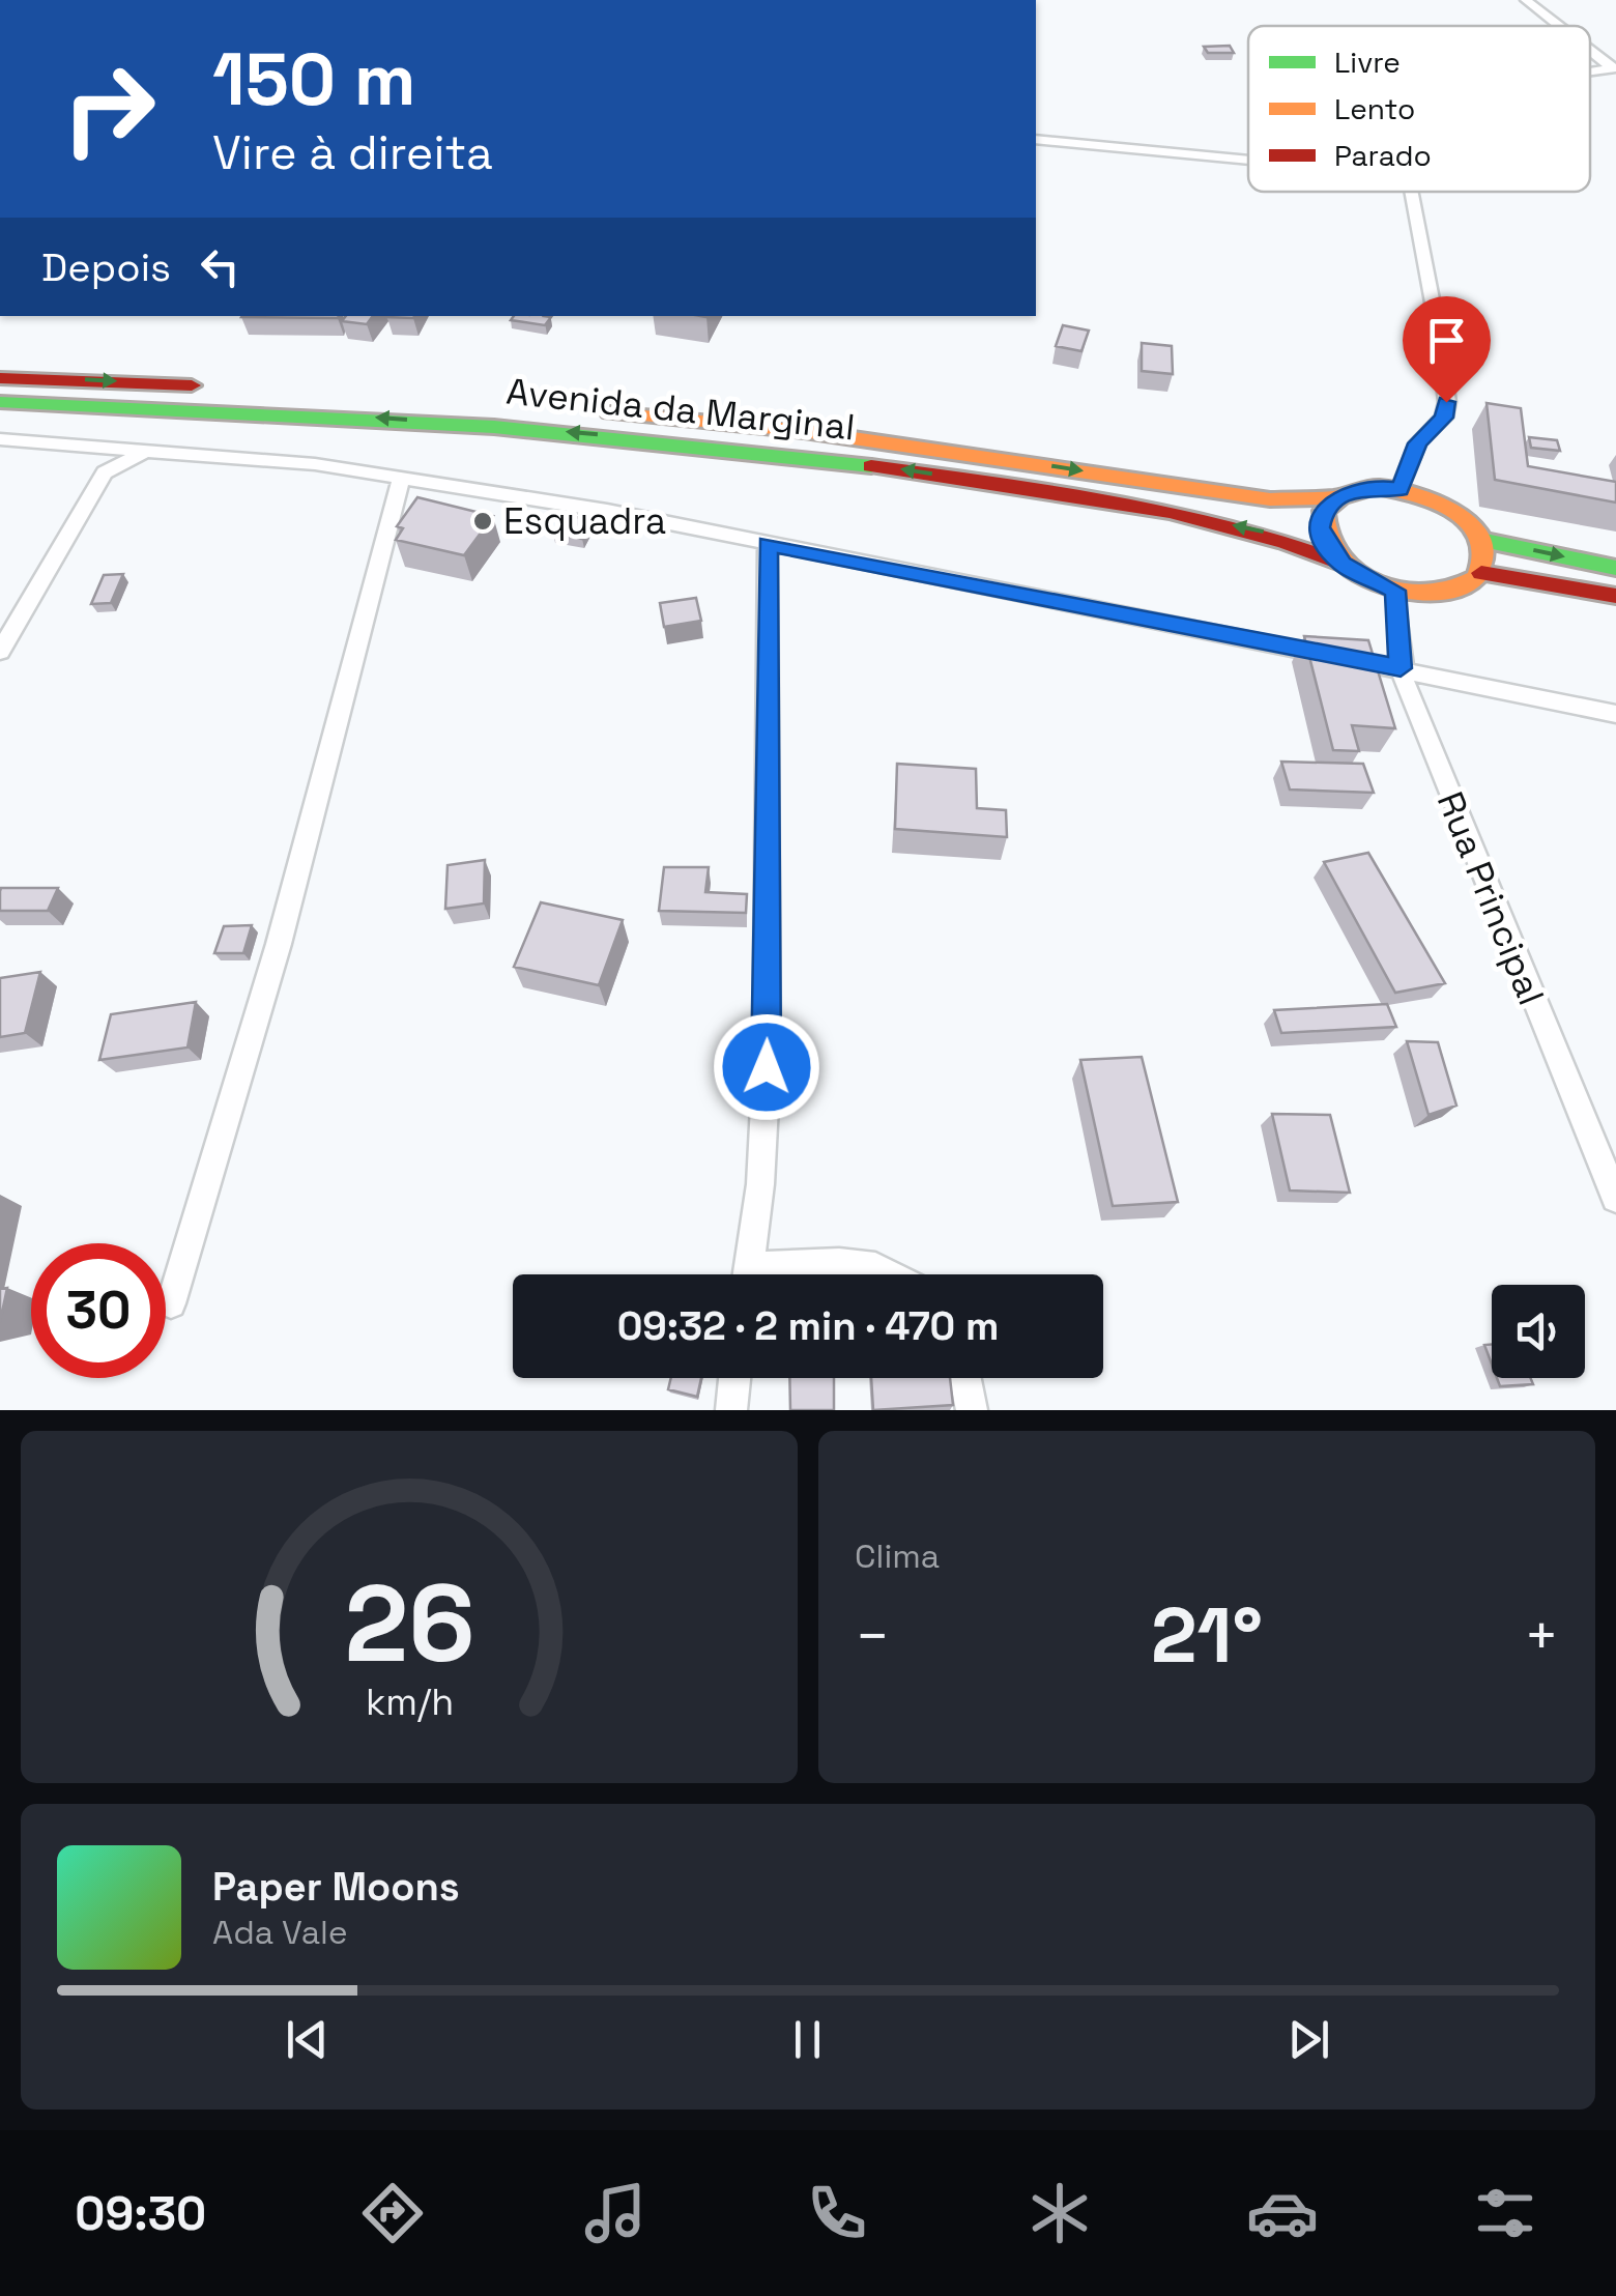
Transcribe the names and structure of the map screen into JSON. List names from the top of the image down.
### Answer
{
  "streets": {
    "main road": ["Avenida da Marginal"],
    "street": ["Rua Principal"]
  },
  "crossings": [
    ["Avenida da Marginal", "Rua Principal"]
  ],
  "places": ["Esquadra"],
  "legend": ["Livre", "Lento", "Parado"],
  "page": {
    "turn": ["150 m", "Vire à direita"],
    "then": "Depois",
    "limit": "30",
    "trip": "09:32 · 2 min · 470 m",
    "tile": "Clima",
    "heat": ["−", "21°", "+"],
    "song": ["Paper Moons", "Ada Vale"],
    "tabs": "09:30",
    "gauge": ["26", "km/h"]
  }
}
